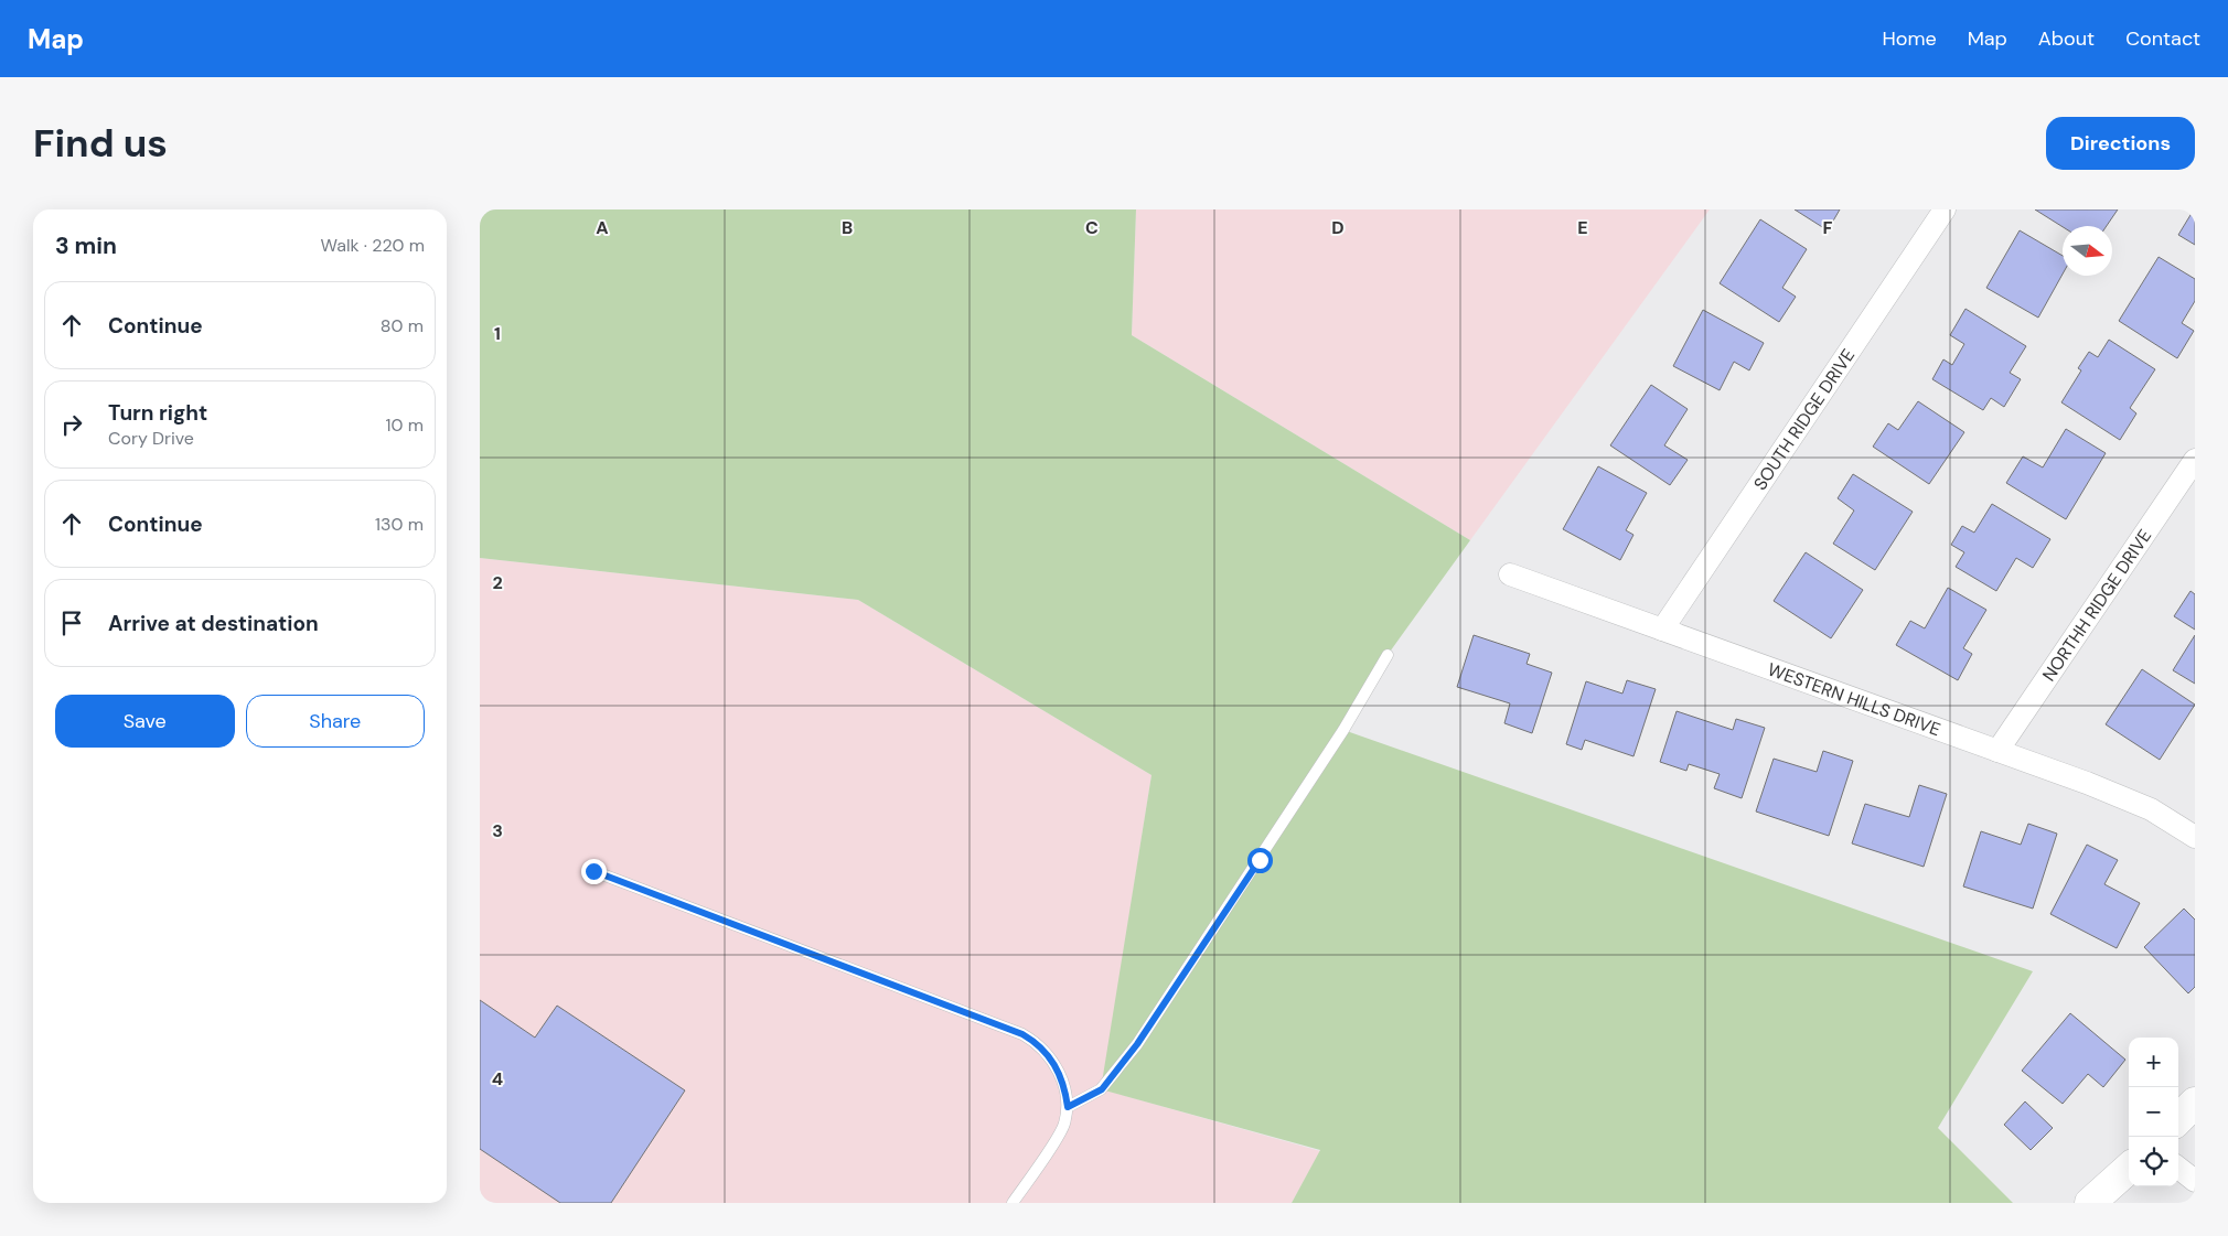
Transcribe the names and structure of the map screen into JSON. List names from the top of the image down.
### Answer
{
  "streets": {
    "street": ["SOUTH RIDGE DRIVE", "NORTHH RIDGE DRIVE", "WESTERN HILLS DRIVE"]
  },
  "crossings": [
    ["SOUTH RIDGE DRIVE", "WESTERN HILLS DRIVE"],
    ["NORTHH RIDGE DRIVE", "WESTERN HILLS DRIVE"]
  ],
  "north": "right",
  "page": {
    "header": "Map",
    "nav": [
      "Home",
      "Map",
      "About",
      "Contact"
    ],
    "buttons": [
      "Directions",
      ["Save", "Share"]
    ],
    "title": "Find us",
    "heading": ["3 min", "Walk · 220 m"],
    "list": [
      ["Continue", "80 m"],
      ["Turn right", "Cory Drive", "10 m"],
      ["Continue", "130 m"],
      "Arrive at destination"
    ],
    "map_buttons": ["+", "−"]
  },
  "grid": {
    "columns": [
      "A",
      "B",
      "C",
      "D",
      "E",
      "F"
    ],
    "rows": [
      "1",
      "2",
      "3",
      "4"
    ]
  }
}
